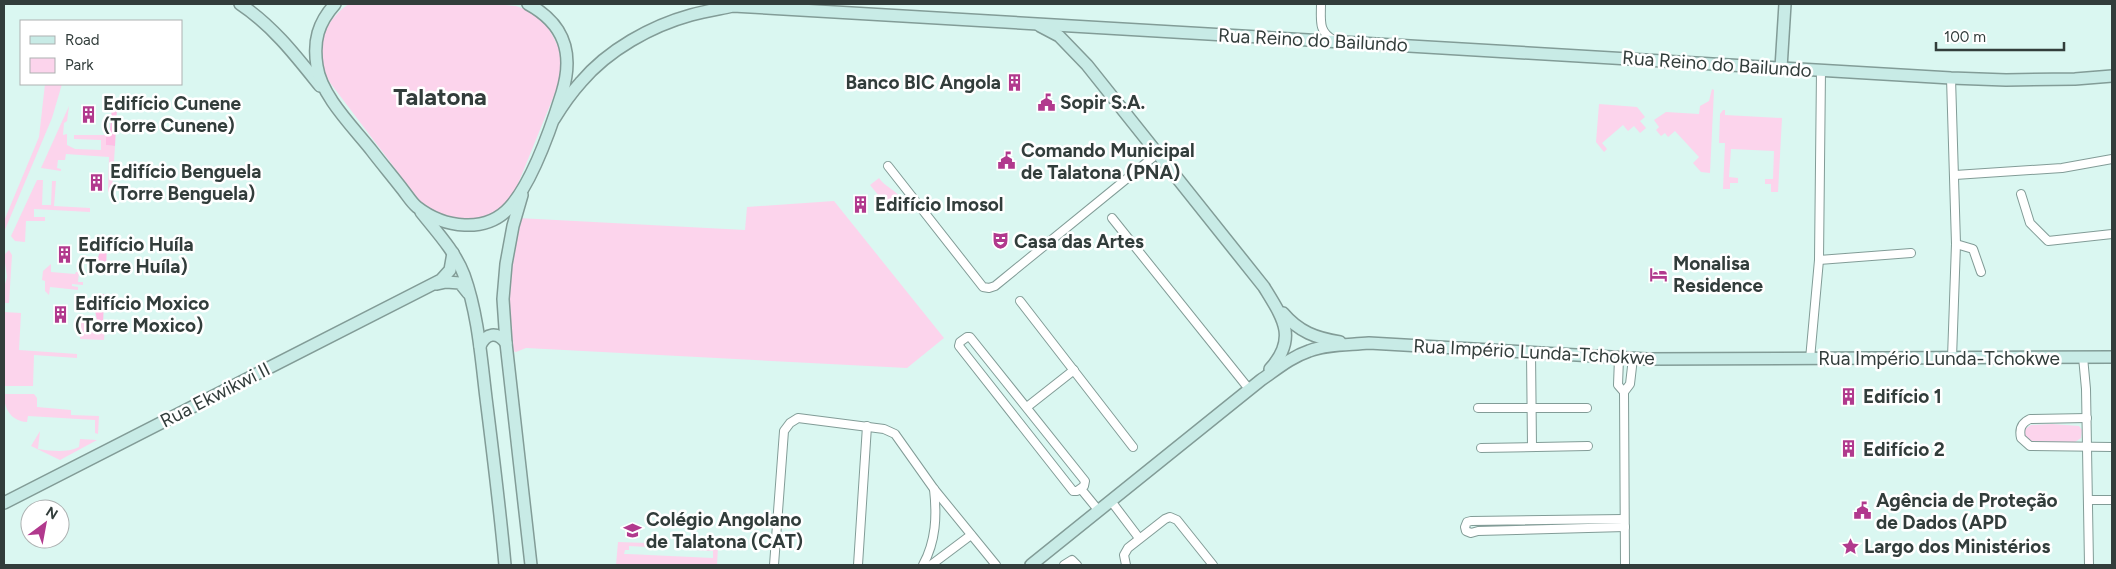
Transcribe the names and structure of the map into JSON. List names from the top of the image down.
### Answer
{
  "streets": {
    "main road": ["Rua Reino do Bailundo", "Rua Império Lunda-Tchokwe", "Rua Ekwikwi II"]
  },
  "districts": ["Talatona"],
  "places": {
    "building": [
      "Banco BIC Angola",
      "Edifício Cunene (Torre Cunene)",
      "Edifício Benguela (Torre Benguela)",
      "Edifício Imosol",
      "Edifício Huíla (Torre Huíla)",
      "Edifício Moxico (Torre Moxico)",
      "Edifício 1",
      "Edifício 2"
    ],
    "public building": ["Sopir S.A.", "Comando Municipal de Talatona (PNA)", "Agência de Proteção de Dados (APD"],
    "theatre": ["Casa das Artes"],
    "hotel": ["Monalisa Residence"],
    "school or university": ["Colégio Angolano de Talatona (CAT)"],
    "place": ["Largo dos Ministérios"]
  },
  "legend": ["Road", "Park"],
  "scale_bar": "100 m",
  "north": "top right"
}
